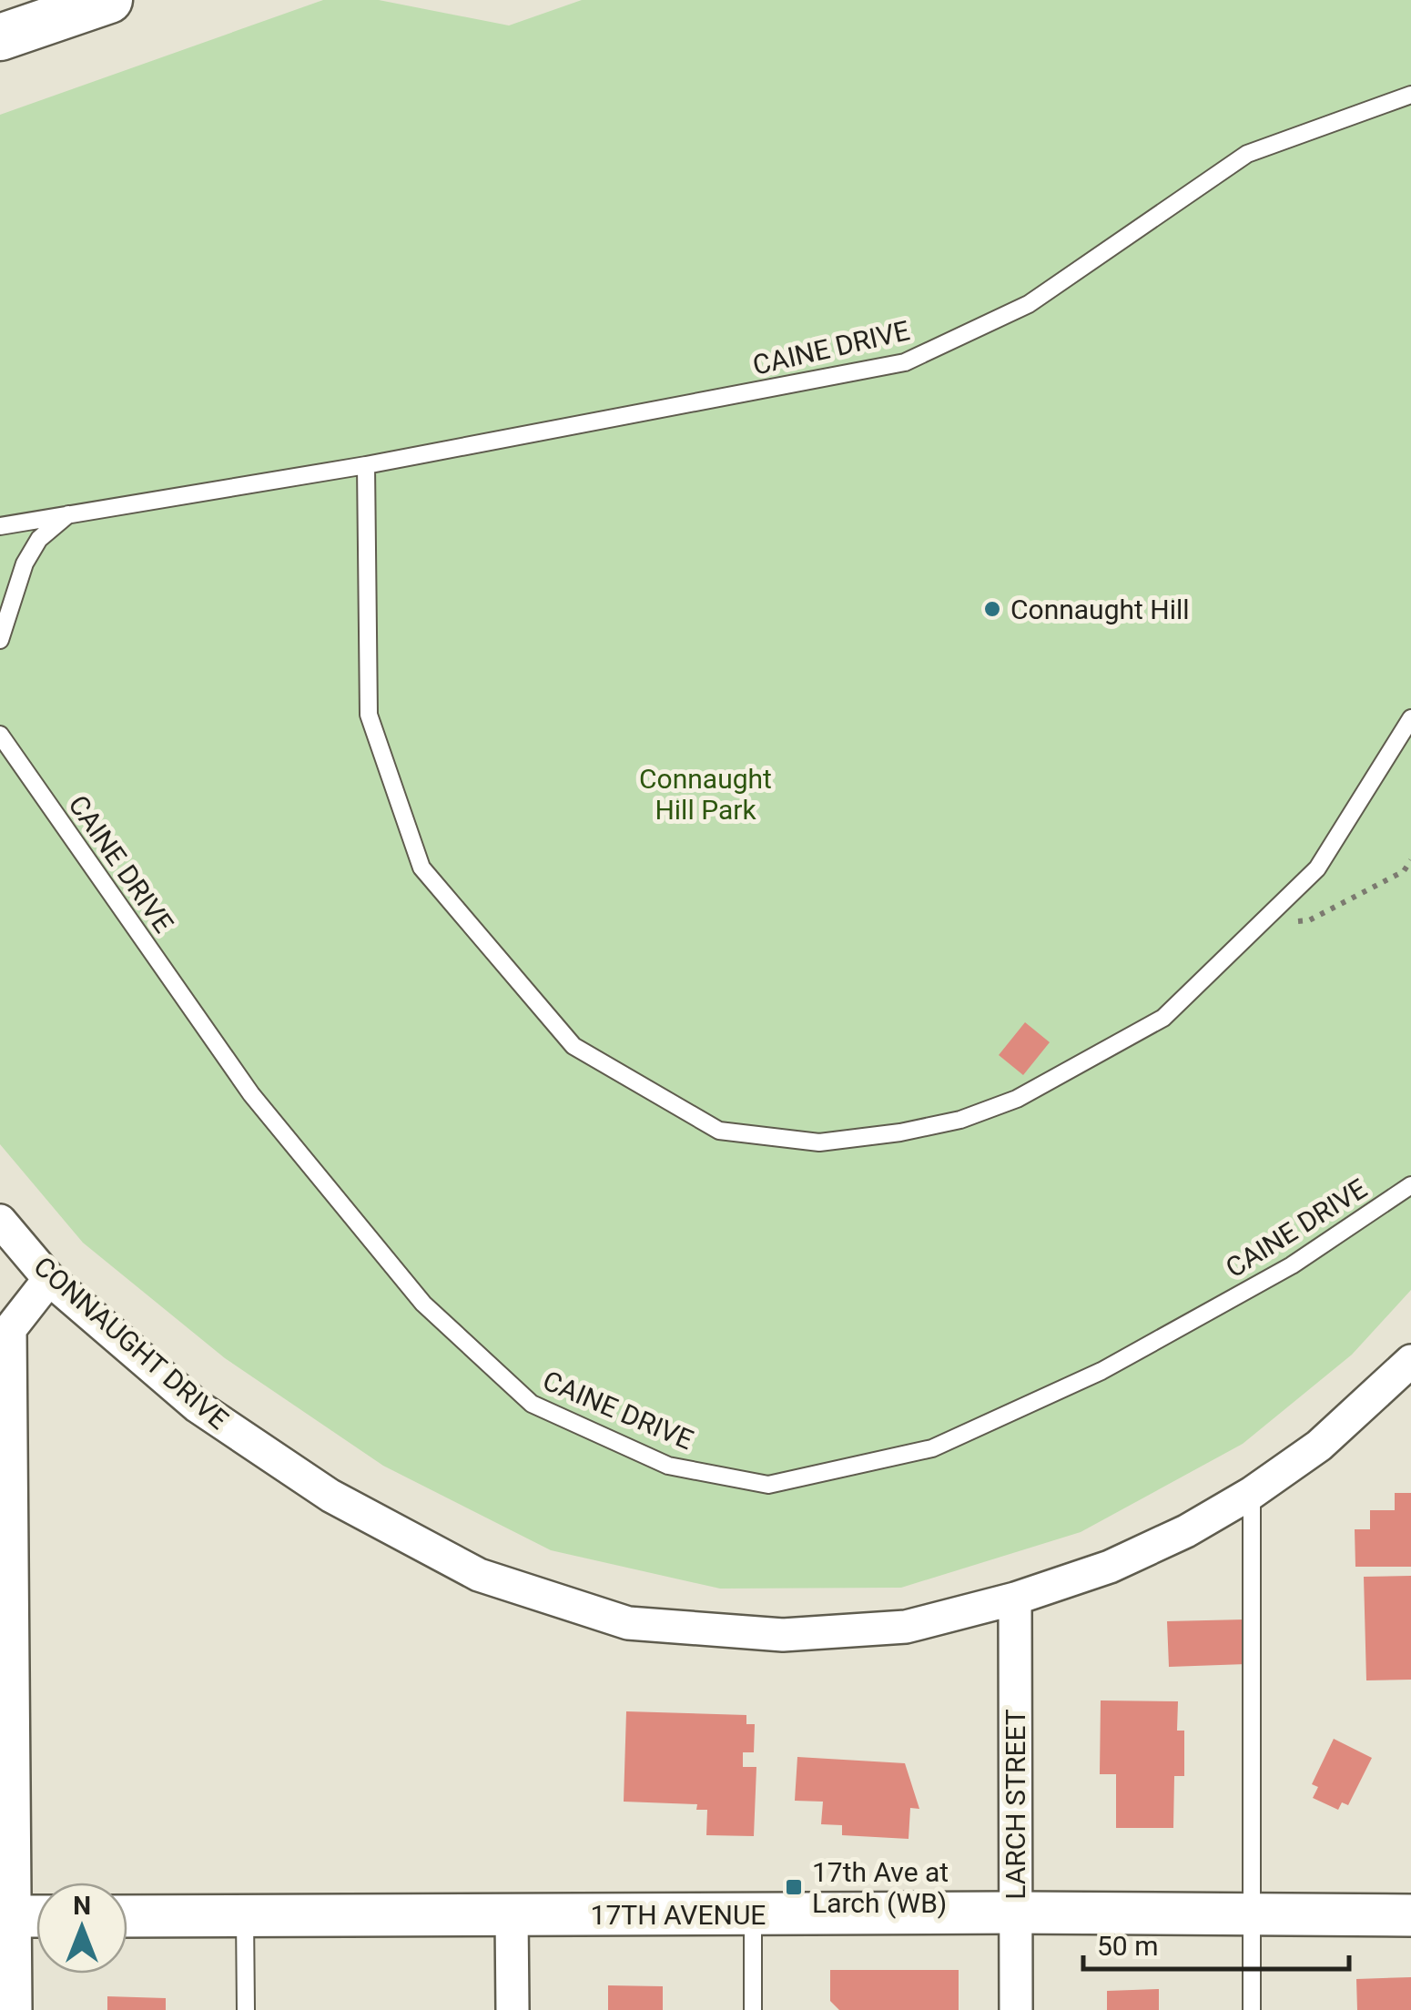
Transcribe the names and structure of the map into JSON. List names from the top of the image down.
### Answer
{
  "streets": {
    "street": ["CONNAUGHT DRIVE", "LARCH STREET", "17TH AVENUE"],
    "lane": ["CAINE DRIVE"]
  },
  "crossings": [
    ["CONNAUGHT DRIVE", "LARCH STREET"],
    ["LARCH STREET", "17TH AVENUE"]
  ],
  "parks": ["Connaught Hill Park"],
  "places": {
    "other": ["Connaught Hill"],
    "transit": ["17th Ave at Larch (WB)"]
  },
  "scale_bar": "50 m",
  "north": "top"
}
